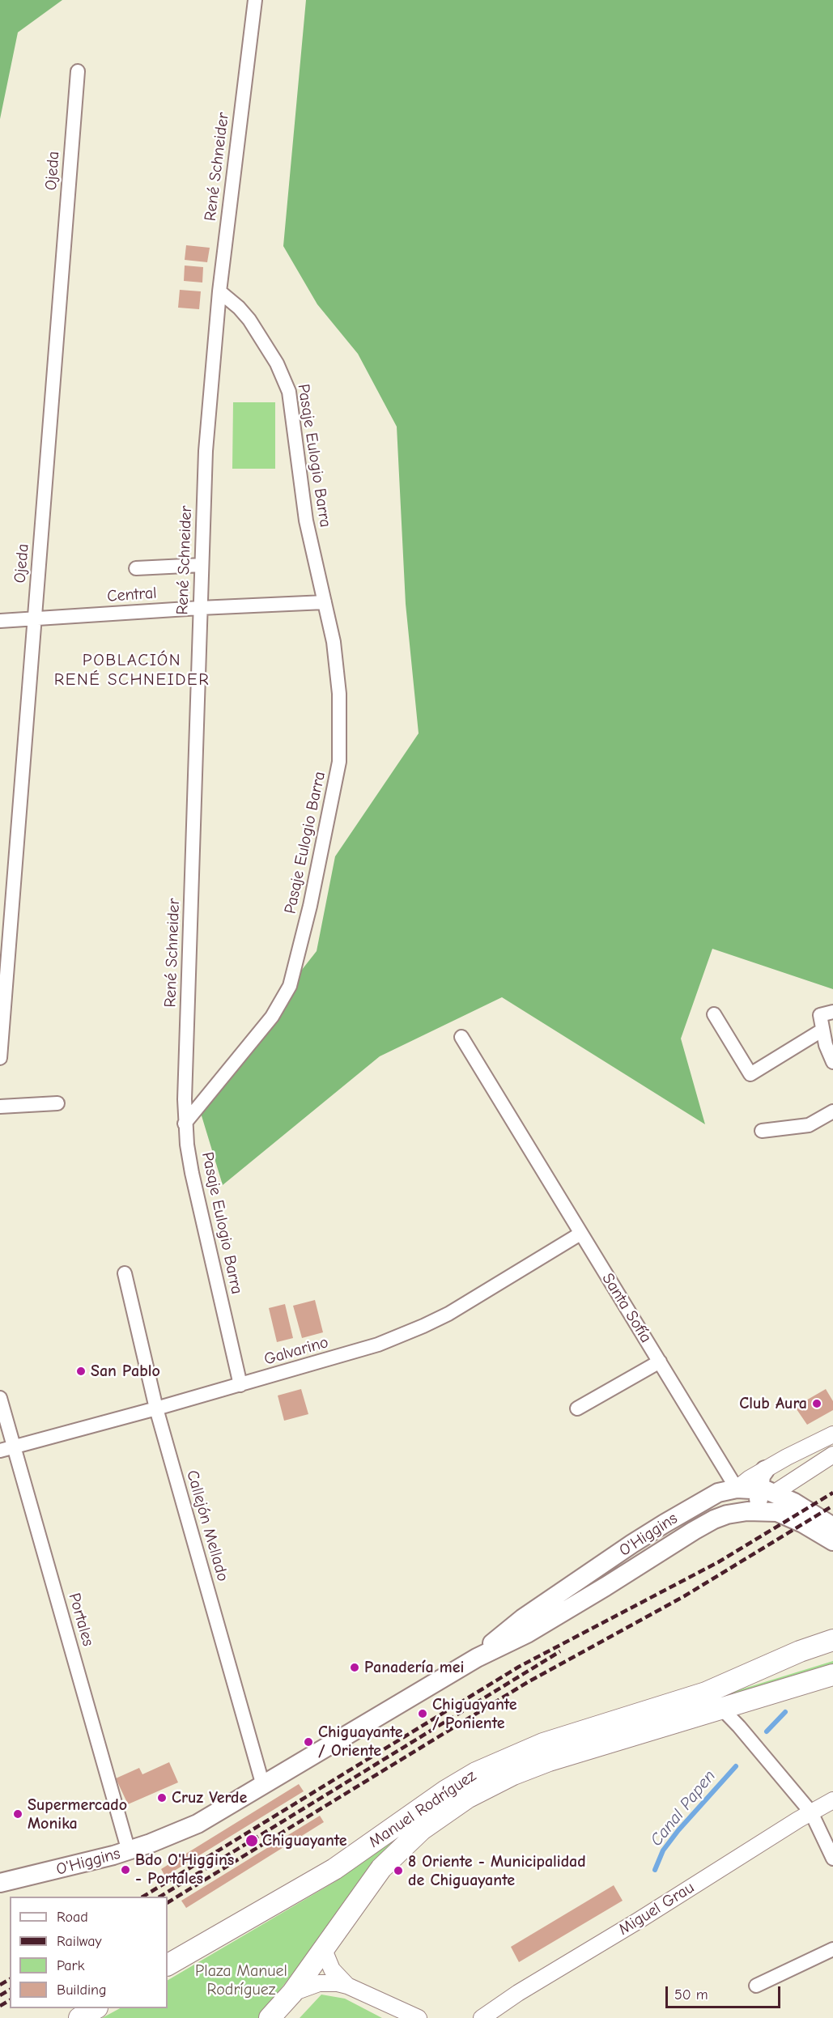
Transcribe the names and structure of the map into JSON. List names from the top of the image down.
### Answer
{
  "streets": {
    "main road": ["O'Higgins", "Manuel Rodríguez"],
    "street": [
      "René Schneider",
      "Ojeda",
      "Pasaje Eulogio Barra",
      "Central",
      "Santa Sofía",
      "Galvarino",
      "Callejón Mellado",
      "Portales",
      "Miguel Grau"
    ]
  },
  "crossings": [
    ["René Schneider", "Pasaje Eulogio Barra"],
    ["René Schneider", "Central"],
    ["Ojeda", "Central"],
    ["Pasaje Eulogio Barra", "Central"],
    ["Pasaje Eulogio Barra", "Galvarino"],
    ["Santa Sofía", "Galvarino"],
    ["Santa Sofía", "O'Higgins"],
    ["Galvarino", "Callejón Mellado"],
    ["Galvarino", "Portales"],
    ["Callejón Mellado", "O'Higgins"],
    ["O'Higgins", "Portales"]
  ],
  "districts": ["POBLACIÓN RENÉ SCHNEIDER"],
  "water": ["Canal Papen"],
  "parks": ["Plaza Manuel Rodríguez"],
  "places": [
    "San Pablo",
    "Club Aura",
    "Panadería mei",
    "Chiguayante / Poniente",
    "Chiguayante / Oriente",
    "Cruz Verde",
    "Supermercado Monika",
    "Chiguayante",
    "Bdo O'Higgins - Portales",
    "8 Oriente - Municipalidad de Chiguayante"
  ],
  "legend": [
    "Road",
    "Railway",
    "Park",
    "Building"
  ],
  "scale_bar": "50 m"
}
